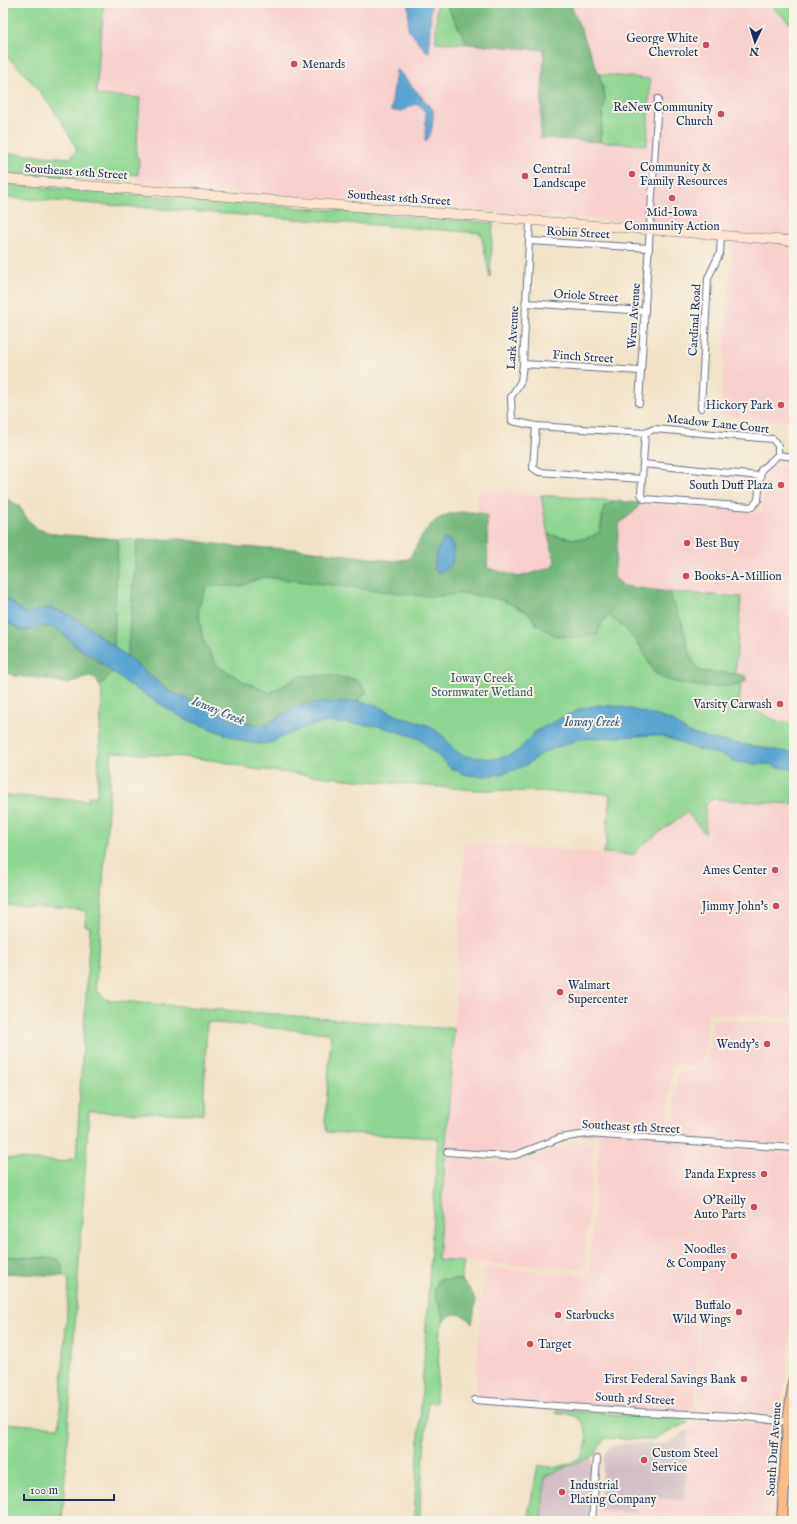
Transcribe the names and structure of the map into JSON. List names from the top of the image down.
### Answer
{
  "streets": {
    "main road": ["Southeast 16th Street", "South Duff Avenue"],
    "street": [
      "Robin Street",
      "Oriole Street",
      "Wren Avenue",
      "Cardinal Road",
      "Lark Avenue",
      "Finch Street",
      "Meadow Lane Court",
      "Southeast 5th Street",
      "South 3rd Street"
    ]
  },
  "crossings": [
    ["Southeast 16th Street", "Wren Avenue"],
    ["Southeast 16th Street", "Cardinal Road"],
    ["Southeast 16th Street", "Lark Avenue"],
    ["Robin Street", "Wren Avenue"],
    ["Robin Street", "Lark Avenue"],
    ["Oriole Street", "Wren Avenue"],
    ["Oriole Street", "Lark Avenue"],
    ["Wren Avenue", "Finch Street"],
    ["Lark Avenue", "Finch Street"],
    ["Lark Avenue", "Meadow Lane Court"],
    ["South 3rd Street", "South Duff Avenue"]
  ],
  "water": ["Ioway Creek"],
  "parks": ["Ioway Creek Stormwater Wetland"],
  "places": [
    "George White Chevrolet",
    "Menards",
    "ReNew Community Church",
    "Community & Family Resources",
    "Central Landscape",
    "Mid-Iowa Community Action",
    "Hickory Park",
    "South Duff Plaza",
    "Best Buy",
    "Books-A-Million",
    "Varsity Carwash",
    "Ames Center",
    "Jimmy John's",
    "Walmart Supercenter",
    "Wendy's",
    "Panda Express",
    "O'Reilly Auto Parts",
    "Noodles & Company",
    "Buffalo Wild Wings",
    "Starbucks",
    "Target",
    "First Federal Savings Bank",
    "Custom Steel Service",
    "Industrial Plating Company"
  ],
  "scale_bar": "100 m",
  "north": "bottom"
}
